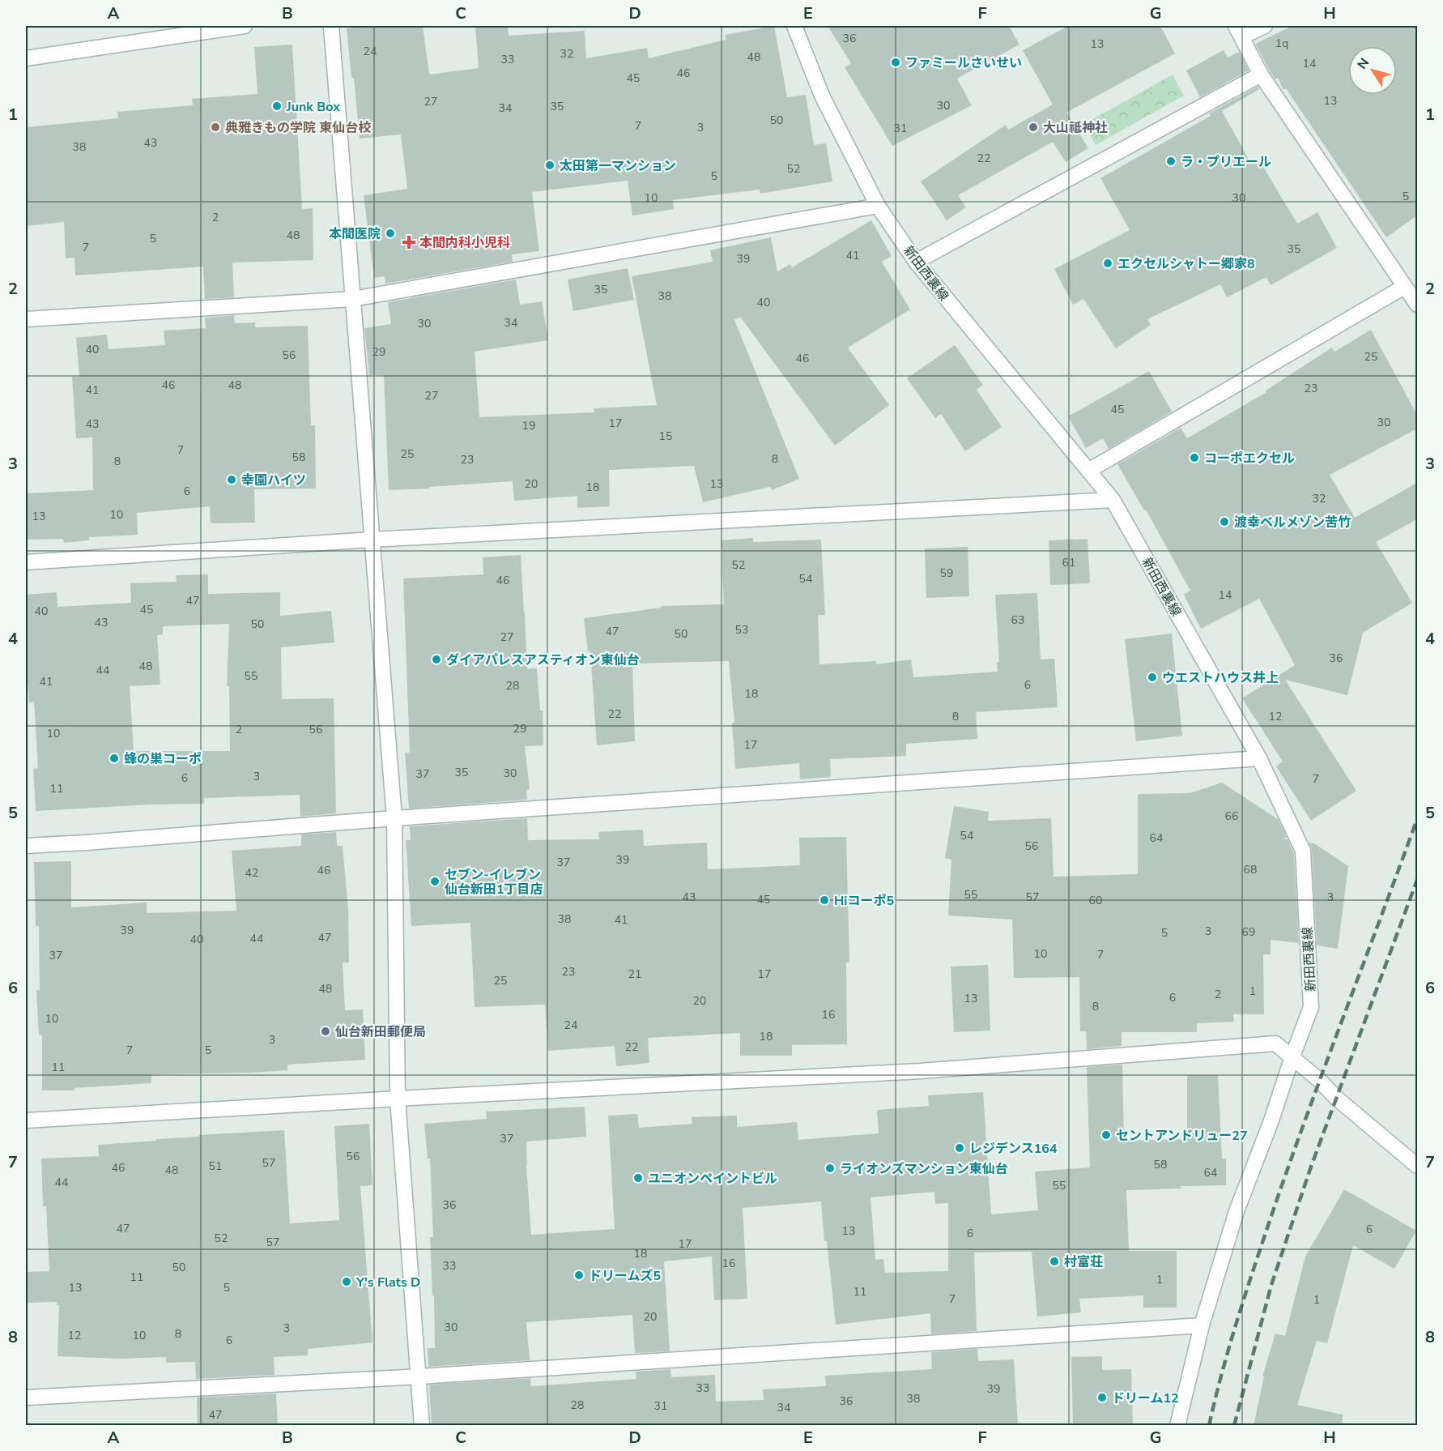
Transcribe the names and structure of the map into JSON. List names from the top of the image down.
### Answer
{
  "streets": {
    "street": ["新田西裏線"]
  },
  "places": {
    "other": [
      "ファミールさいせい",
      "Junk Box",
      "典雅きもの学院 東仙台校",
      "大山祗神社",
      "ラ・プリエール",
      "太田第一マンション",
      "本間医院",
      "エクセルシャトー郷家8",
      "コーポエクセル",
      "幸園ハイツ",
      "渡幸ベルメゾン苦竹",
      "ダイアパレスアスティオン東仙台",
      "ウエストハウス井上",
      "蜂の巣コーポ",
      "セブン-イレブン 仙台新田1丁目店",
      "Hiコーポ5",
      "仙台新田郵便局",
      "セントアンドリュー27",
      "レジデンス164",
      "ライオンズマンション東仙台",
      "ユニオンペイントビル",
      "村富荘",
      "ドリームズ5",
      "Y's Flats D",
      "ドリーム12"
    ],
    "health": ["本間内科小児科"]
  },
  "house_numbers": [
    "36",
    "1q",
    "13",
    "24",
    "32",
    "48",
    "33",
    "14",
    "46",
    "45",
    "13",
    "27",
    "30",
    "35",
    "34",
    "50",
    "7",
    "3",
    "31",
    "43",
    "38",
    "22",
    "52",
    "5",
    "5",
    "10",
    "30",
    "2",
    "48",
    "5",
    "7",
    "35",
    "41",
    "39",
    "35",
    "38",
    "40",
    "34",
    "30",
    "40",
    "29",
    "56",
    "25",
    "46",
    "46",
    "48",
    "23",
    "41",
    "27",
    "45",
    "30",
    "17",
    "43",
    "19",
    "15",
    "7",
    "25",
    "58",
    "8",
    "23",
    "8",
    "20",
    "13",
    "18",
    "6",
    "32",
    "10",
    "13",
    "61",
    "52",
    "59",
    "54",
    "46",
    "14",
    "47",
    "45",
    "40",
    "63",
    "43",
    "50",
    "53",
    "47",
    "50",
    "27",
    "36",
    "48",
    "44",
    "55",
    "41",
    "6",
    "28",
    "18",
    "22",
    "8",
    "12",
    "29",
    "2",
    "56",
    "10",
    "17",
    "35",
    "30",
    "37",
    "3",
    "6",
    "7",
    "11",
    "66",
    "54",
    "64",
    "56",
    "39",
    "37",
    "68",
    "46",
    "42",
    "55",
    "43",
    "57",
    "3",
    "45",
    "60",
    "38",
    "41",
    "39",
    "3",
    "69",
    "5",
    "47",
    "44",
    "40",
    "10",
    "7",
    "37",
    "23",
    "21",
    "17",
    "25",
    "48",
    "1",
    "2",
    "6",
    "13",
    "20",
    "8",
    "16",
    "10",
    "24",
    "18",
    "3",
    "22",
    "7",
    "5",
    "11",
    "37",
    "56",
    "57",
    "58",
    "51",
    "46",
    "48",
    "64",
    "44",
    "55",
    "36",
    "47",
    "6",
    "13",
    "6",
    "52",
    "57",
    "17",
    "18",
    "16",
    "33",
    "50",
    "11",
    "1",
    "13",
    "5",
    "11",
    "7",
    "1",
    "20",
    "30",
    "3",
    "8",
    "12",
    "10",
    "6",
    "33",
    "39",
    "38",
    "36",
    "28",
    "31",
    "34",
    "47"
  ],
  "north": "top left",
  "grid": {
    "columns": [
      "A",
      "B",
      "C",
      "D",
      "E",
      "F",
      "G",
      "H"
    ],
    "rows": [
      "1",
      "2",
      "3",
      "4",
      "5",
      "6",
      "7",
      "8"
    ]
  }
}
